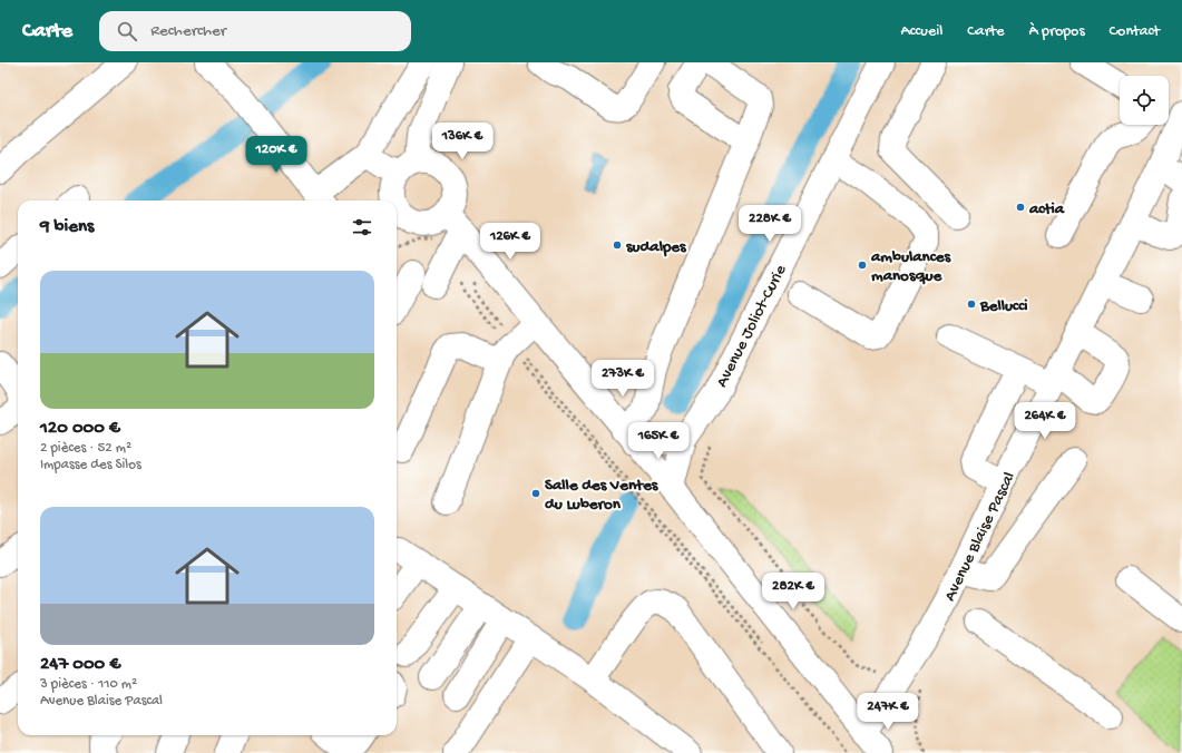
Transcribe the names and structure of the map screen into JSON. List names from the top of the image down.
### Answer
{
  "streets": {
    "street": ["Avenue Joliot-Curie", "Avenue Blaise Pascal"]
  },
  "places": [
    "actia",
    "sudalpes",
    "ambulances manosque",
    "Bellucci",
    "Salle des Ventes du Luberon"
  ],
  "page": {
    "header": "Carte",
    "search": "Rechercher",
    "nav": [
      "Accueil",
      "Carte",
      "À propos",
      "Contact"
    ],
    "price": [
      "136K €",
      "120K €",
      "228K €",
      "126K €",
      "273K €",
      "264K €",
      "165K €",
      "282K €",
      "247K €"
    ],
    "heading": "9 biens",
    "list": [
      {
        "name": "120 000 €",
        "note": "2 pièces · 52 m² · Impasse des Silos"
      },
      {
        "name": "247 000 €",
        "note": "3 pièces · 110 m² · Avenue Blaise Pascal"
      }
    ]
  }
}
